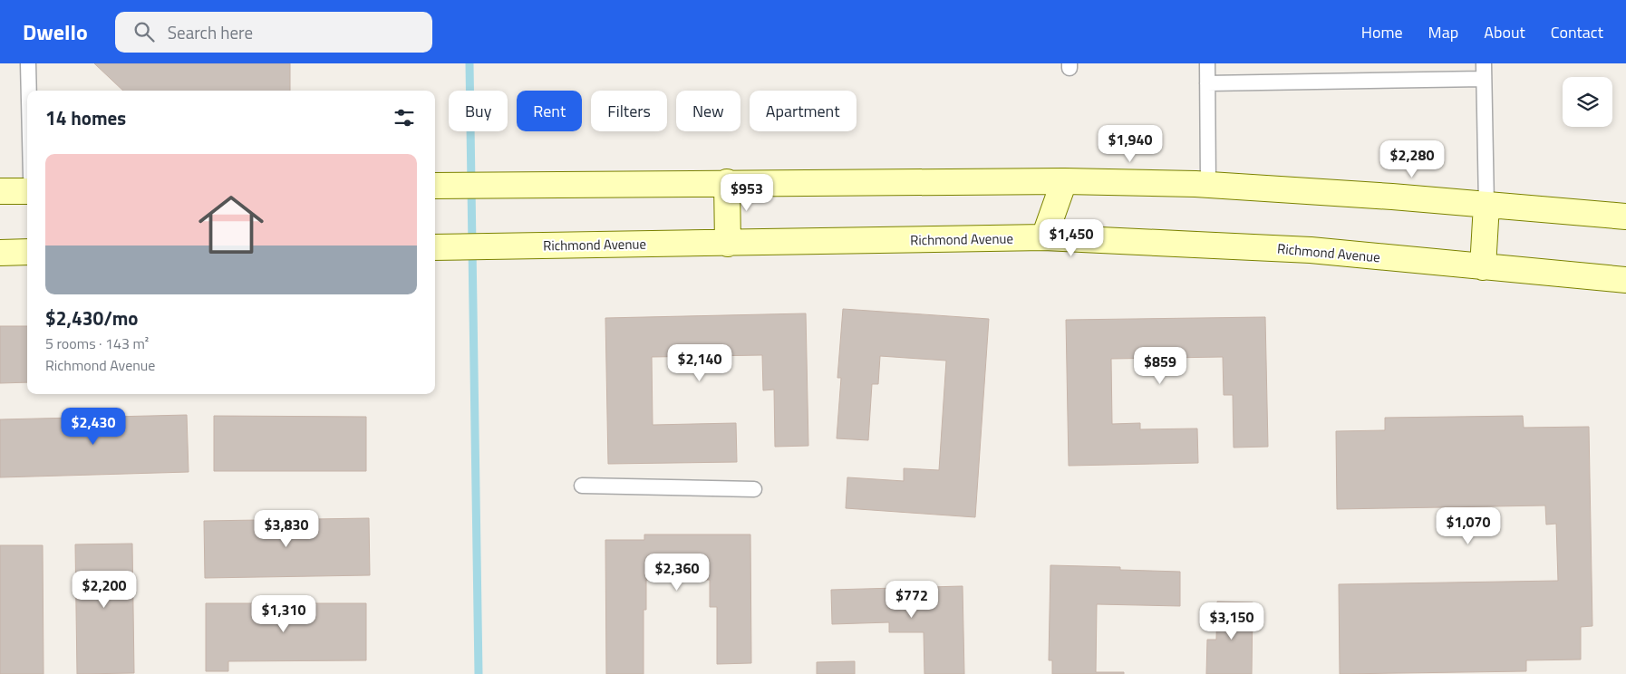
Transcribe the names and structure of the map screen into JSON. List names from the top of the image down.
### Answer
{
  "streets": {
    "main road": ["Richmond Avenue"]
  },
  "page": {
    "header": "Dwello",
    "search": "Search here",
    "nav": [
      "Home",
      "Map",
      "About",
      "Contact"
    ],
    "chip": [
      "Buy",
      "Rent",
      "Filters",
      "New",
      "Apartment"
    ],
    "heading": "14 homes",
    "price": [
      "$1,940",
      "$2,280",
      "$953",
      "$1,450",
      "$2,140",
      "$859",
      "$2,430",
      "$1,070",
      "$3,830",
      "$2,360",
      "$2,200",
      "$772",
      "$1,310",
      "$3,150"
    ],
    "list": [
      {
        "name": "$2,430/mo",
        "note": "5 rooms · 143 m² · Richmond Avenue"
      }
    ]
  }
}
